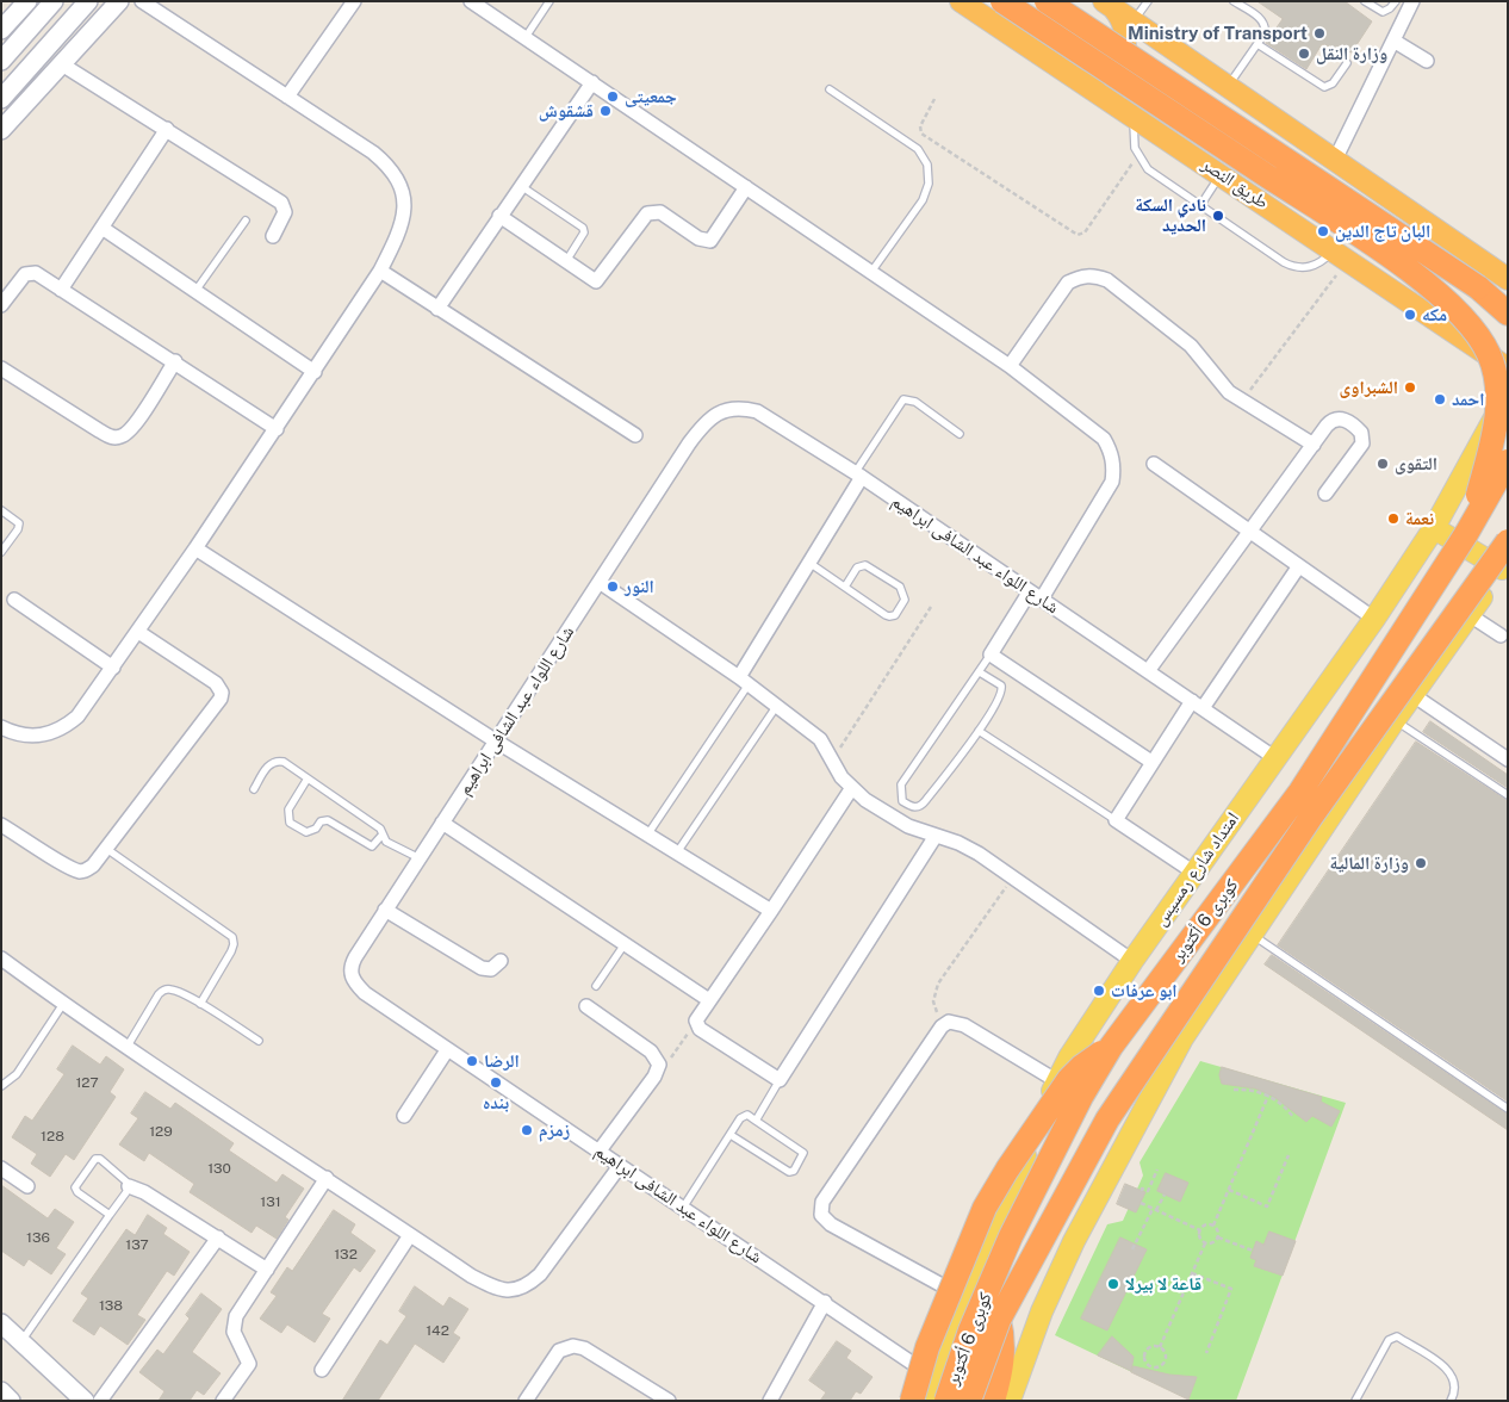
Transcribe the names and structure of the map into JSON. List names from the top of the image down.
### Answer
{
  "streets": {
    "highway": ["طريق النصر", "كوبرى 6 أكتوبر"],
    "main road": ["امتداد شارع رمسيس"],
    "street": ["شارع اللواء عبد الشافى ابراهيم"]
  },
  "crossings": [
    ["طريق النصر", "امتداد شارع رمسيس"],
    ["شارع اللواء عبد الشافى ابراهيم", "امتداد شارع رمسيس"]
  ],
  "places": [
    "Ministry of Transport",
    "وزارة النقل",
    "جمعيتى",
    "قشقوش",
    "نادي السكة الحديد",
    "البان تاج الدين",
    "مكه",
    "الشبراوى",
    "احمد",
    "التقوى",
    "نعمة",
    "النور",
    "وزارة المالية",
    "ابو عرفات",
    "الرضا",
    "بنده",
    "زمزم",
    "قاعة لا بيرلا"
  ],
  "house_numbers": [
    "127",
    "129",
    "128",
    "130",
    "131",
    "136",
    "137",
    "132",
    "138",
    "142"
  ]
}
